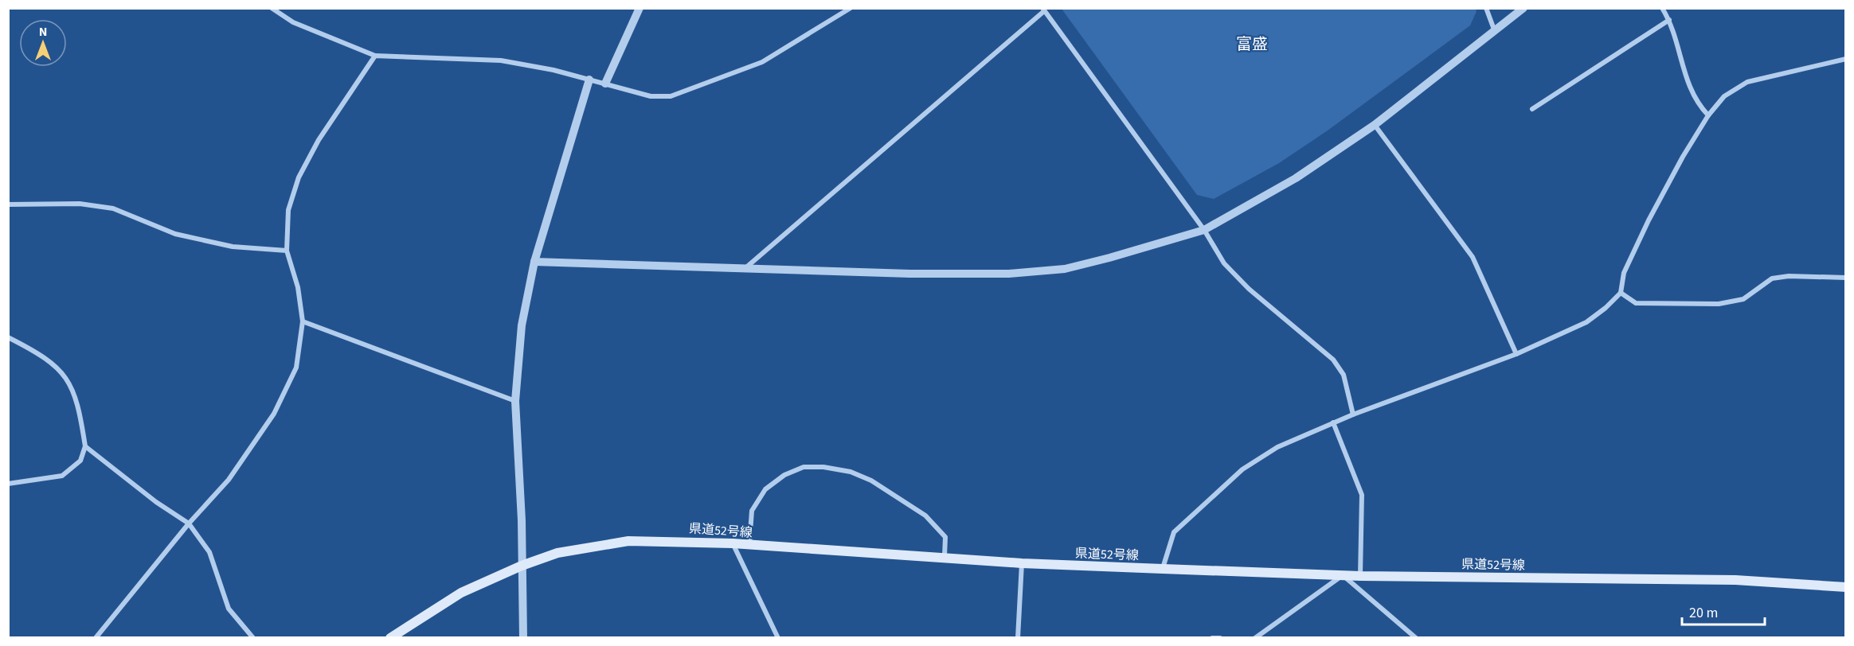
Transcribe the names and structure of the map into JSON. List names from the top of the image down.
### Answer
{
  "streets": {
    "main road": ["県道52号線"]
  },
  "districts": ["富盛"],
  "scale_bar": "20 m",
  "north": "top"
}
